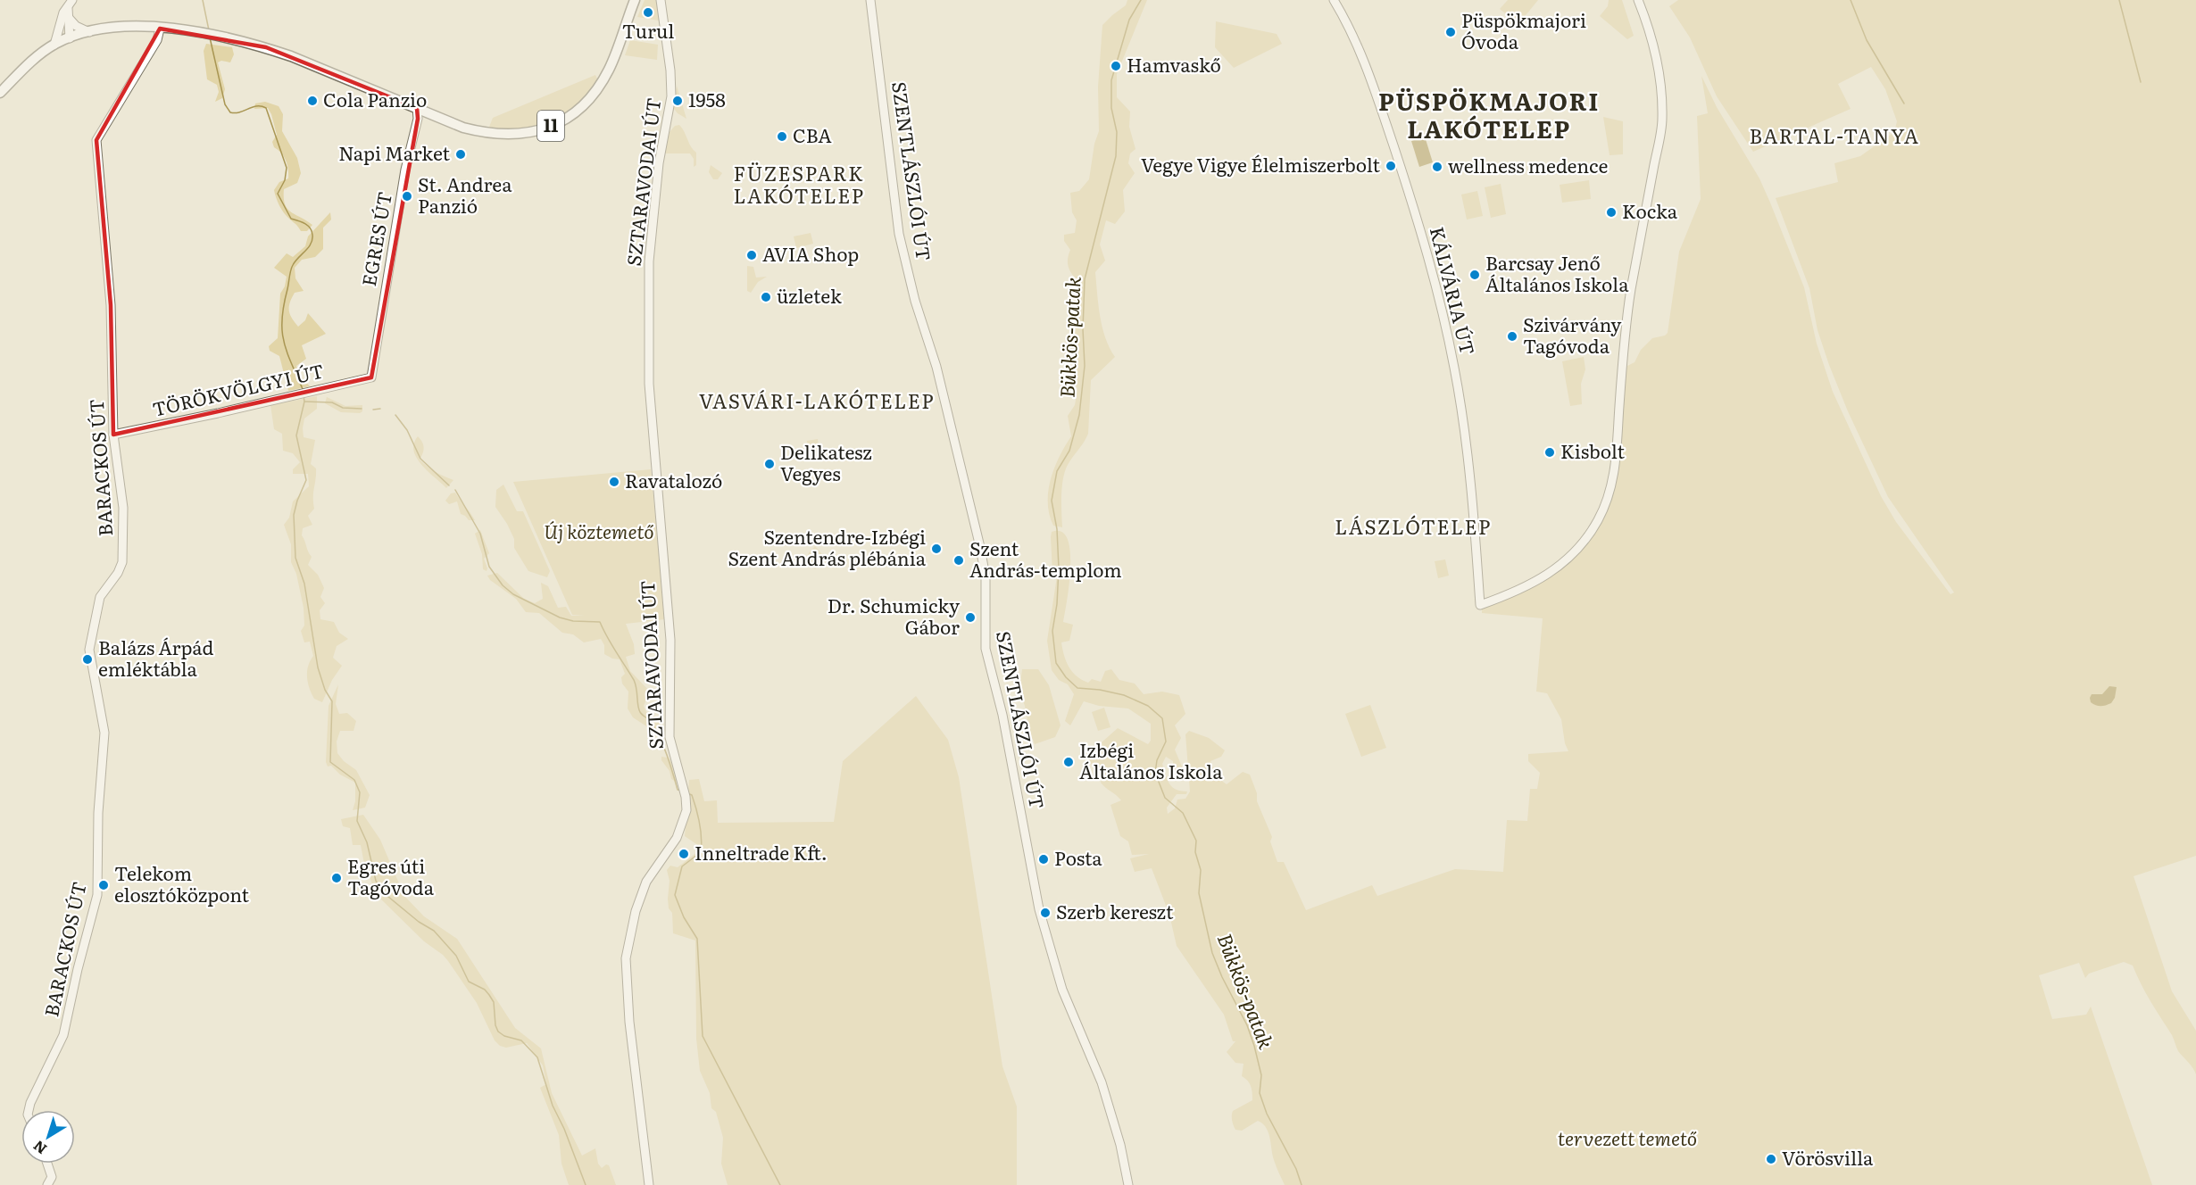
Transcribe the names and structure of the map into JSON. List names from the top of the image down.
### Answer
{
  "streets": {
    "main road": ["11"],
    "street": [
      "SZENTLÁSZLÓI ÚT",
      "SZTARAVODAI ÚT",
      "EGRES ÚT",
      "KÁLVÁRIA ÚT",
      "TÖRÖKVÖLGYI ÚT",
      "BARACKOS ÚT"
    ]
  },
  "crossings": [
    ["11", "EGRES ÚT"],
    ["11", "BARACKOS ÚT"],
    ["EGRES ÚT", "TÖRÖKVÖLGYI ÚT"],
    ["TÖRÖKVÖLGYI ÚT", "BARACKOS ÚT"]
  ],
  "districts": [
    "PÜSPÖKMAJORI LAKÓTELEP",
    "BARTAL-TANYA",
    "FÜZESPARK LAKÓTELEP",
    "VASVÁRI-LAKÓTELEP",
    "LÁSZLÓTELEP"
  ],
  "water": ["Bükkös-patak"],
  "parks": ["Új köztemető", "tervezett temető"],
  "places": [
    "Turul",
    "Püspökmajori Óvoda",
    "Hamvaskő",
    "Cola Panzio",
    "1958",
    "CBA",
    "Napi Market",
    "Vegye Vigye Élelmiszerbolt",
    "wellness medence",
    "St. Andrea Panzió",
    "Kocka",
    "AVIA Shop",
    "Barcsay Jenő Általános Iskola",
    "üzletek",
    "Szivárvány Tagóvoda",
    "Kisbolt",
    "Delikatesz Vegyes",
    "Ravatalozó",
    "Szentendre-Izbégi Szent András plébánia",
    "Szent András-templom",
    "Dr. Schumicky Gábor",
    "Balázs Árpád emléktábla",
    "Izbégi Általános Iskola",
    "Inneltrade Kft.",
    "Posta",
    "Egres úti Tagóvoda",
    "Telekom elosztóközpont",
    "Szerb kereszt",
    "Vörösvilla"
  ],
  "north": "bottom left"
}
